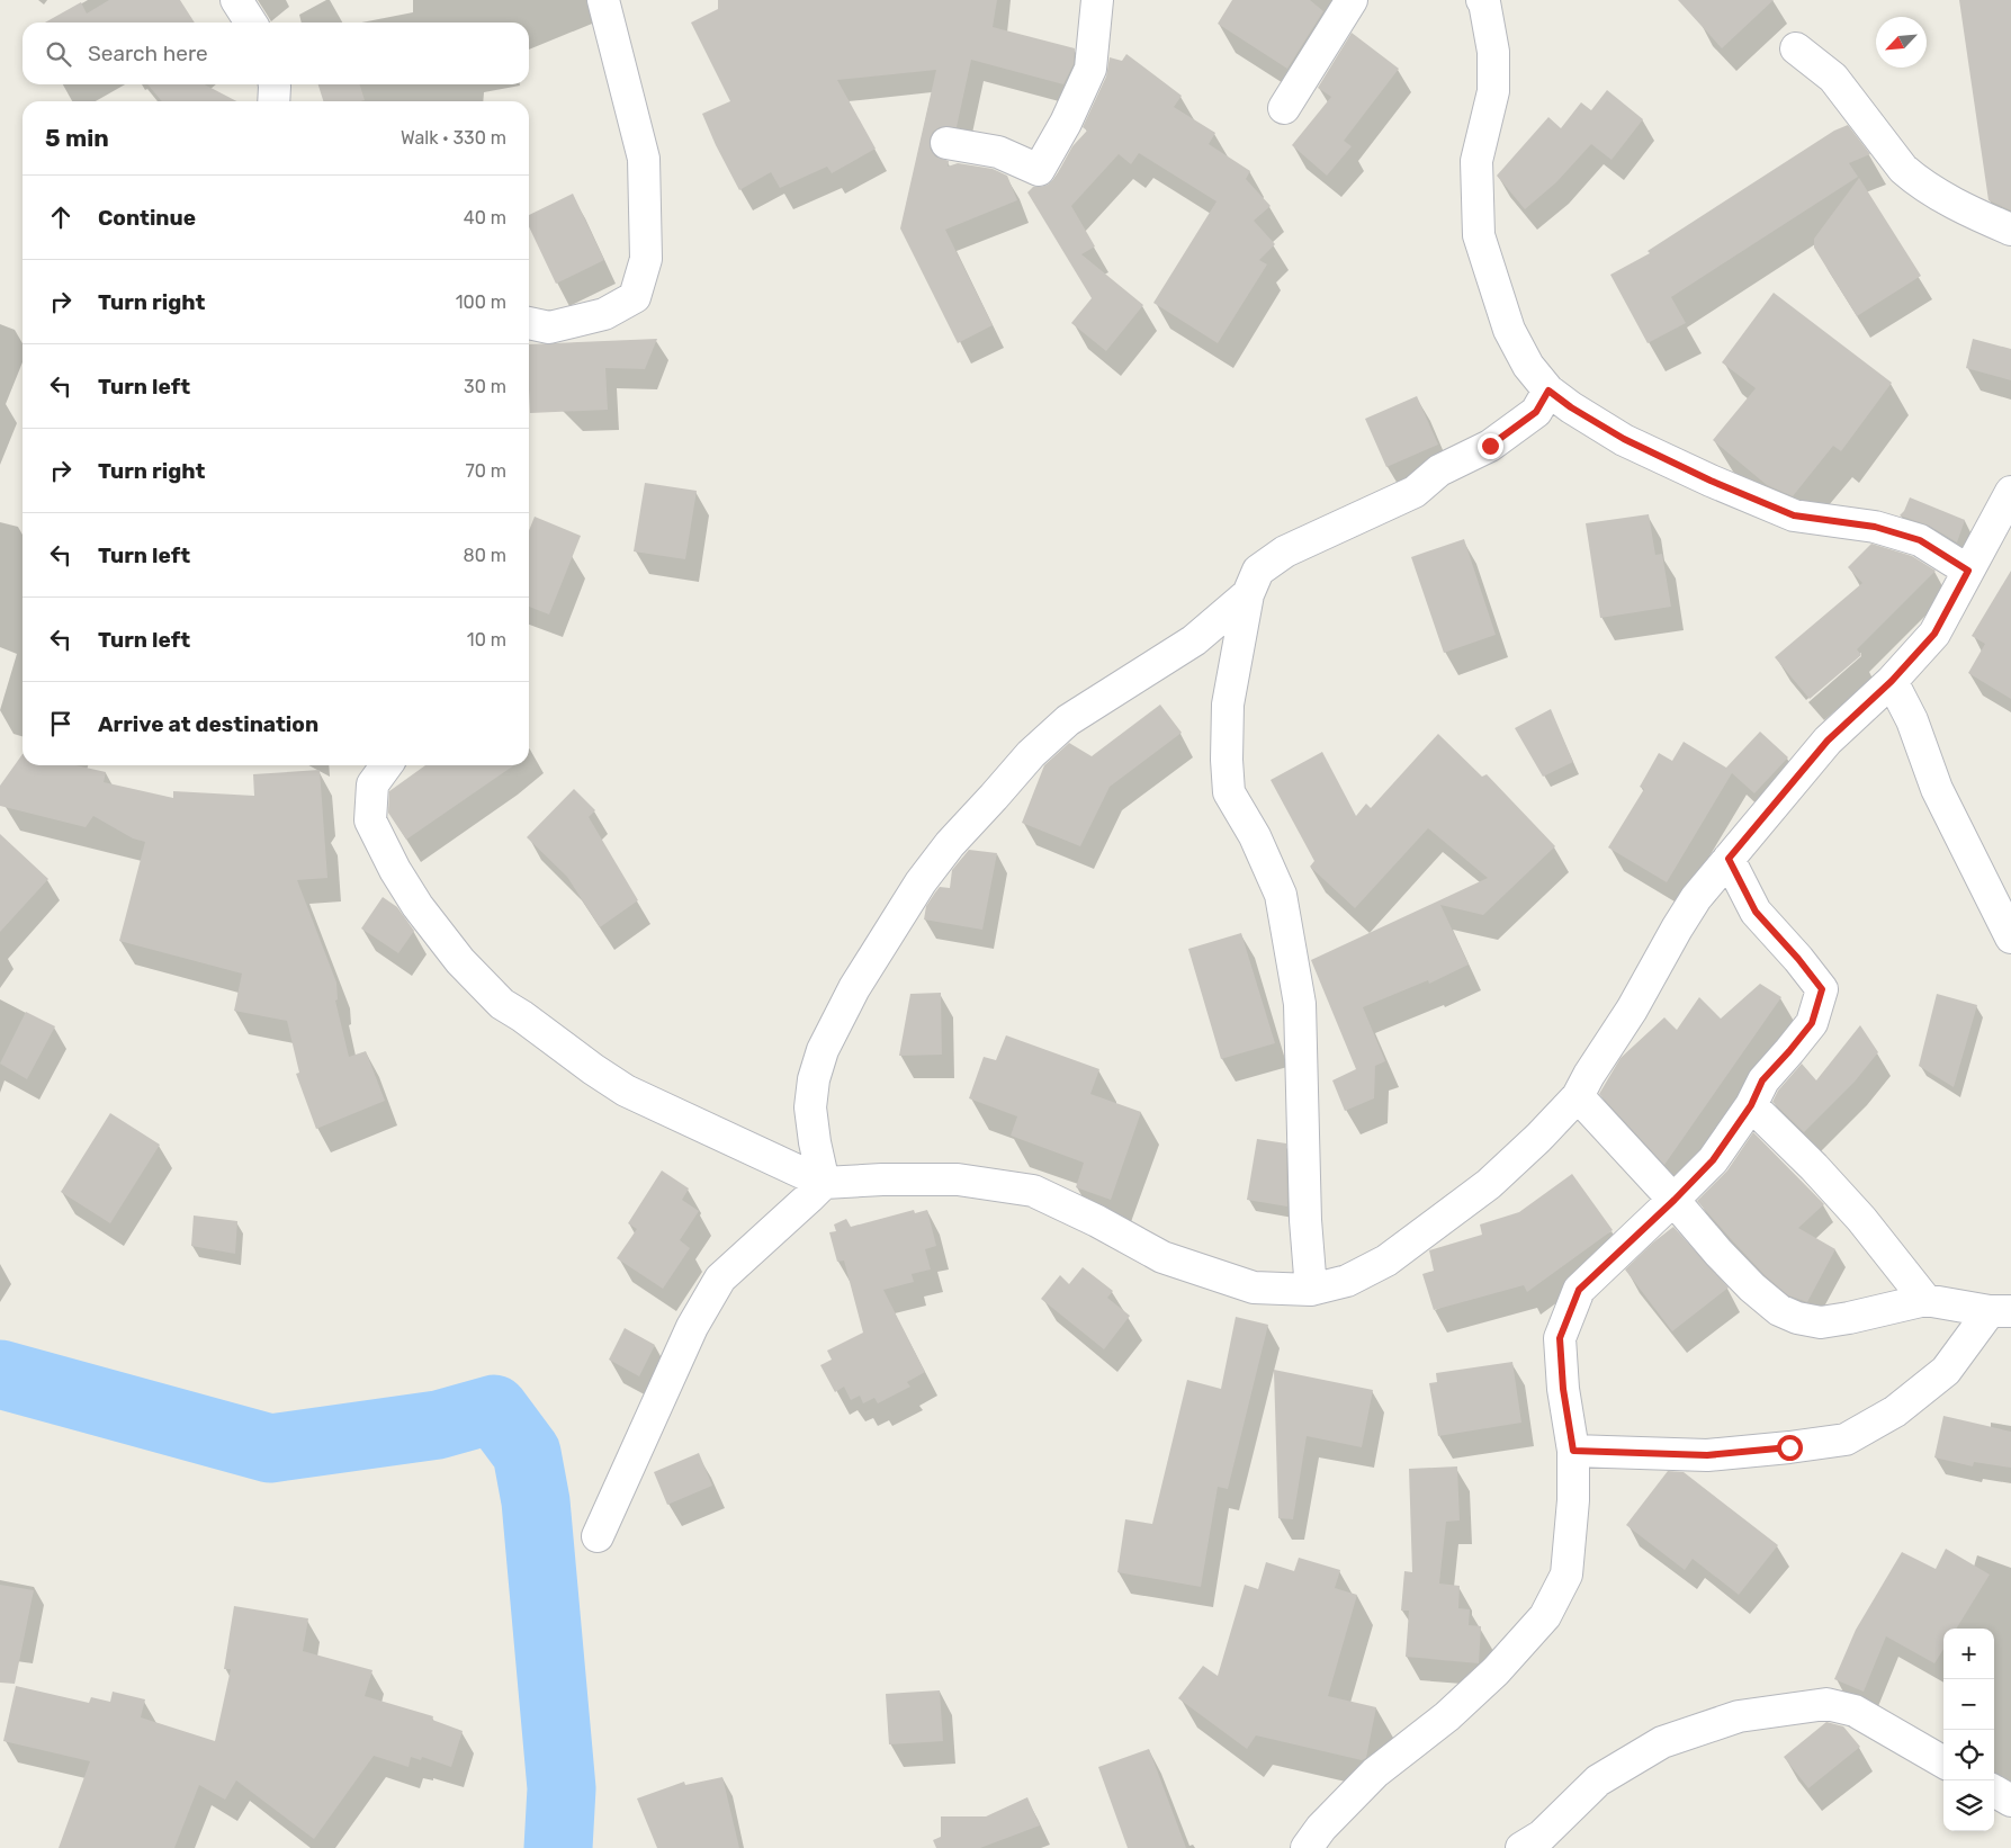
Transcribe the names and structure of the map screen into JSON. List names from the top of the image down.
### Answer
{
  "north": "bottom left",
  "page": {
    "search": "Search here",
    "heading": ["5 min", "Walk · 330 m"],
    "list": [
      ["Continue", "40 m"],
      ["Turn right", "100 m"],
      ["Turn left", "30 m"],
      ["Turn right", "70 m"],
      ["Turn left", "80 m"],
      ["Turn left", "10 m"],
      "Arrive at destination"
    ],
    "map_buttons": ["+", "−"]
  }
}
